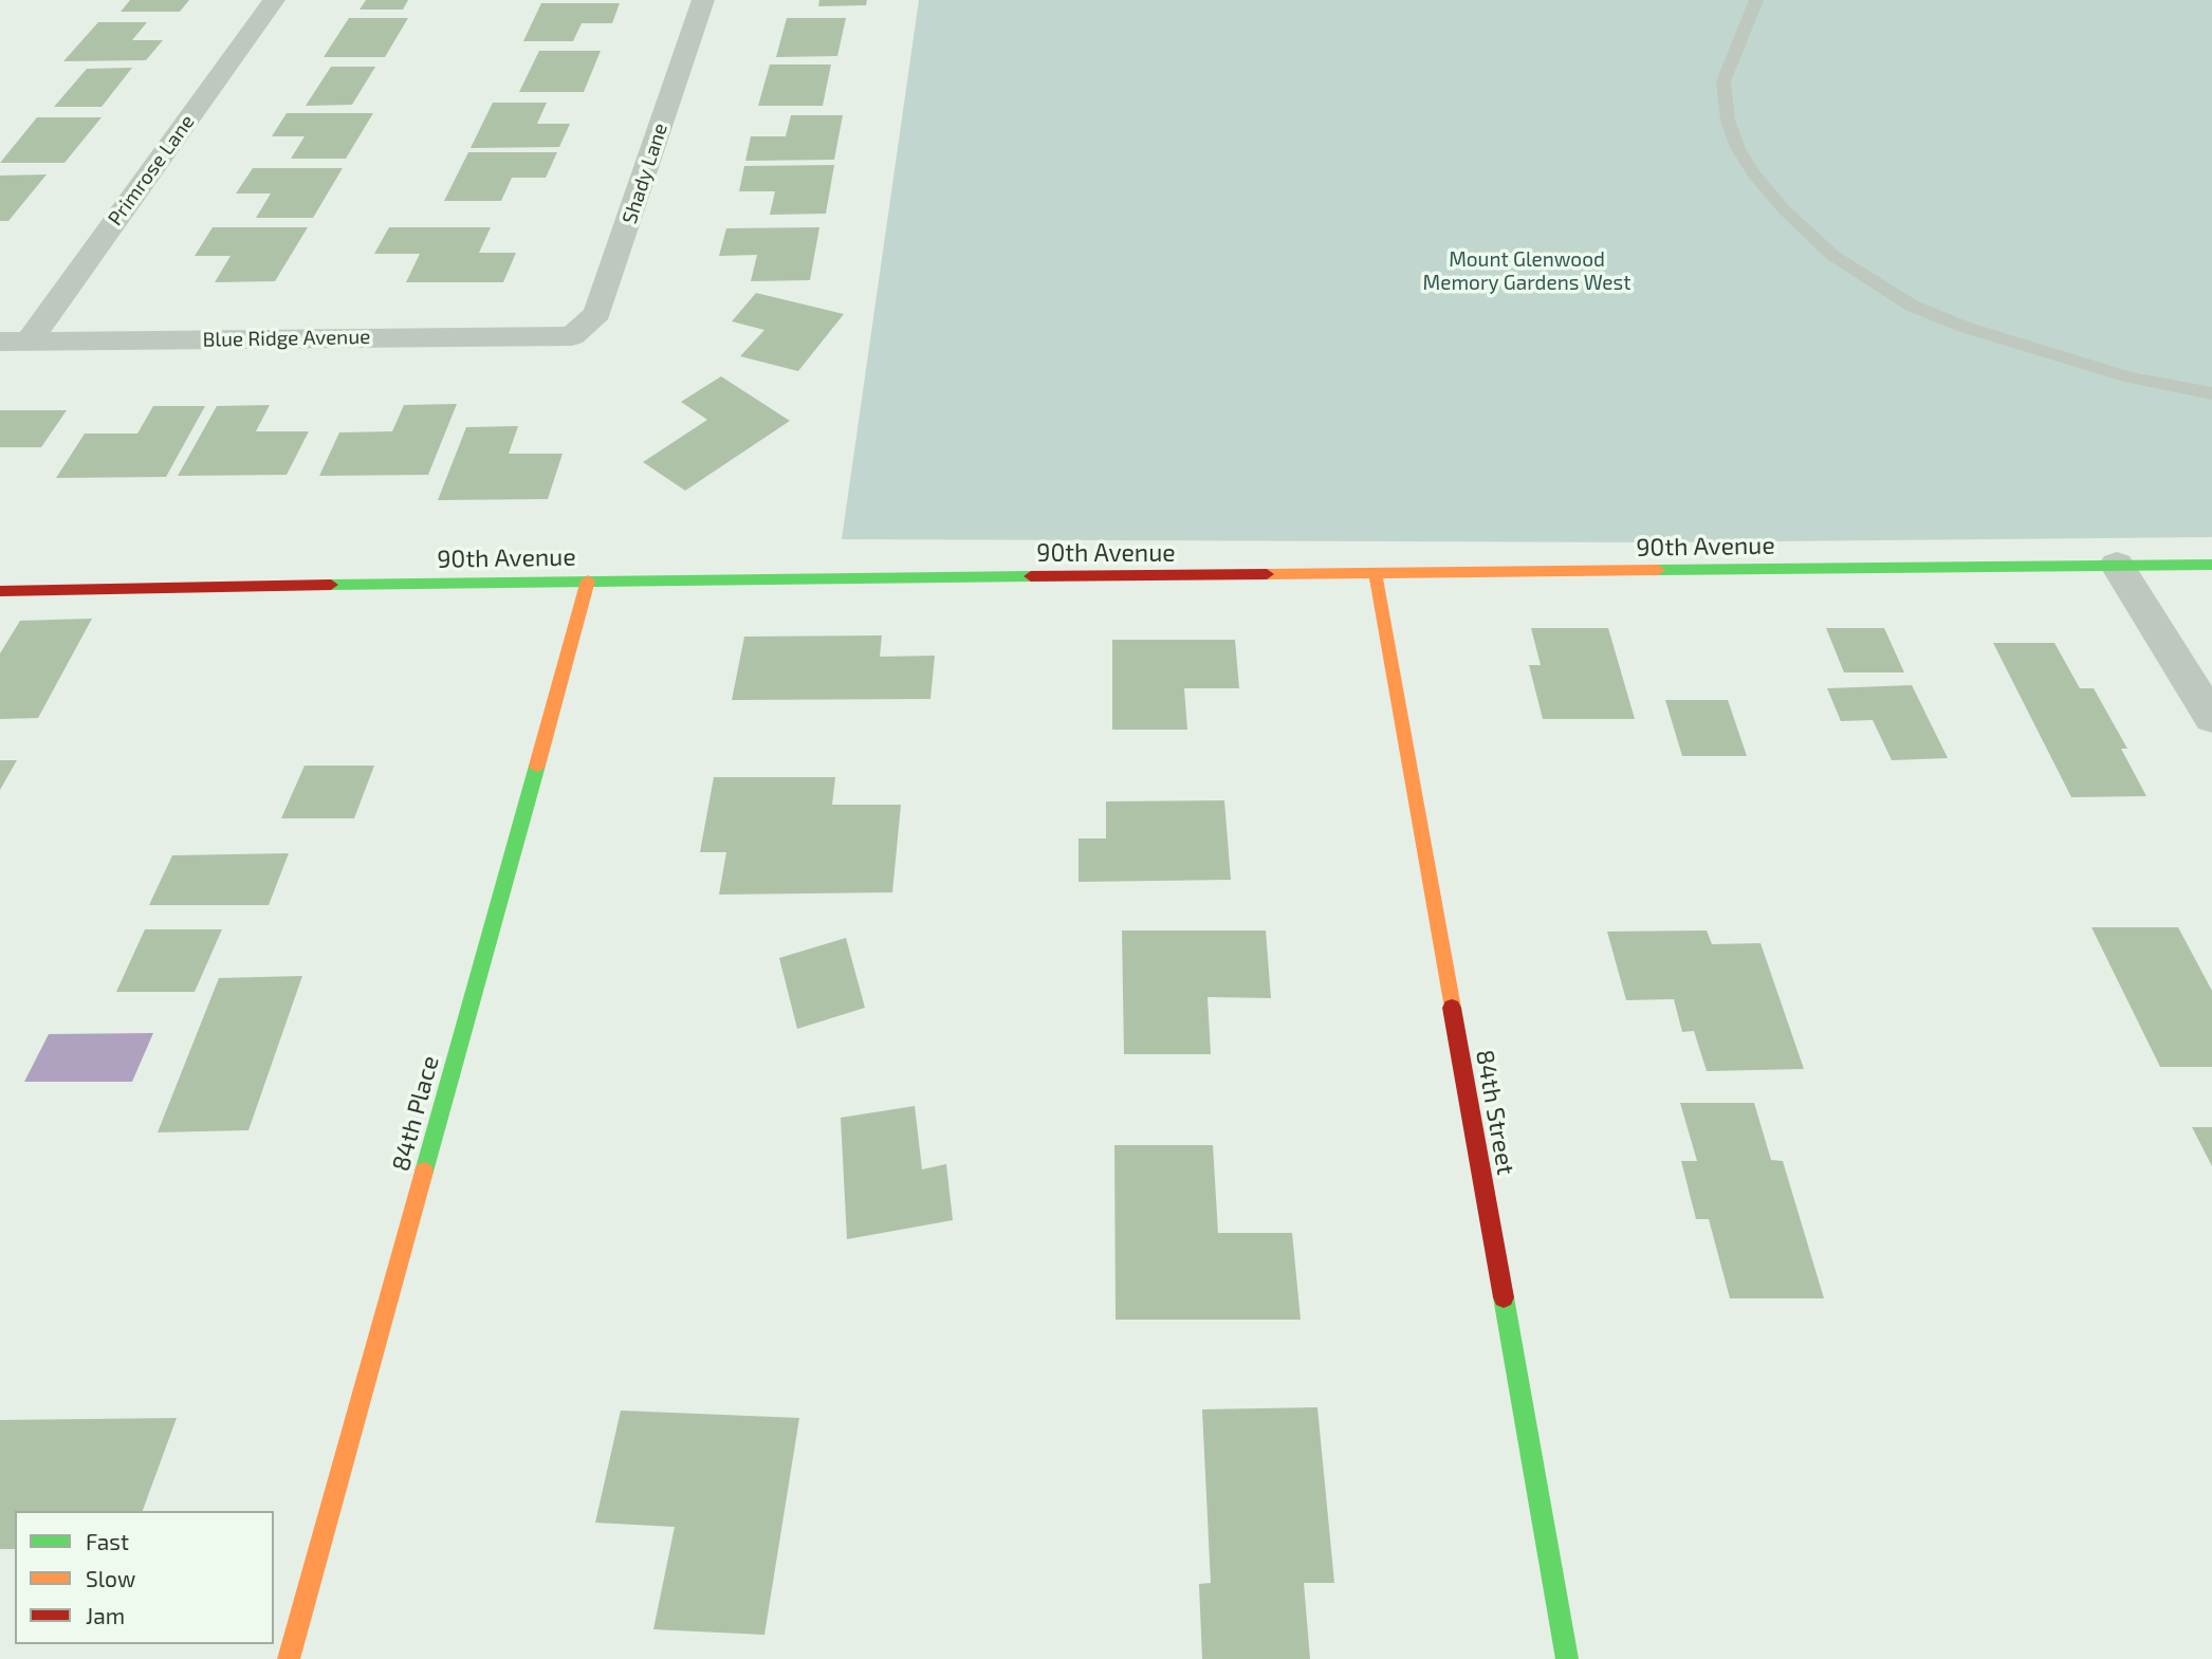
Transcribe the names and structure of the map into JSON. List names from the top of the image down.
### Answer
{
  "streets": {
    "street": [
      "Primrose Lane",
      "Shady Lane",
      "Blue Ridge Avenue",
      "90th Avenue",
      "84th Street",
      "84th Place"
    ]
  },
  "crossings": [
    ["Primrose Lane", "Blue Ridge Avenue"],
    ["Shady Lane", "Blue Ridge Avenue"],
    ["90th Avenue", "84th Street"],
    ["90th Avenue", "84th Place"]
  ],
  "parks": ["Mount Glenwood Memory Gardens West"],
  "legend": ["Fast", "Slow", "Jam"]
}
